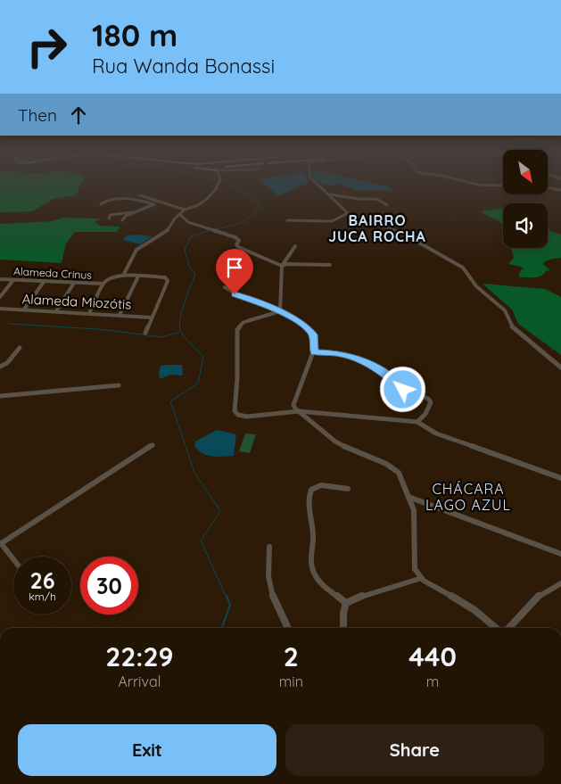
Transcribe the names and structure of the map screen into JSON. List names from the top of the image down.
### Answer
{
  "streets": {
    "street": ["Alameda Crinus", "Alameda Miozótis"]
  },
  "districts": ["BAIRRO JUCA ROCHA", "CHÁCARA LAGO AZUL"],
  "north": "bottom right",
  "page": {
    "turn": ["180 m", "Rua Wanda Bonassi"],
    "then": "Then",
    "speed": "26 km/h",
    "limit": "30",
    "eta": [
      "22:29",
      "Arrival",
      "2",
      "min",
      "440",
      "m"
    ],
    "buttons": ["Exit", "Share"]
  }
}
